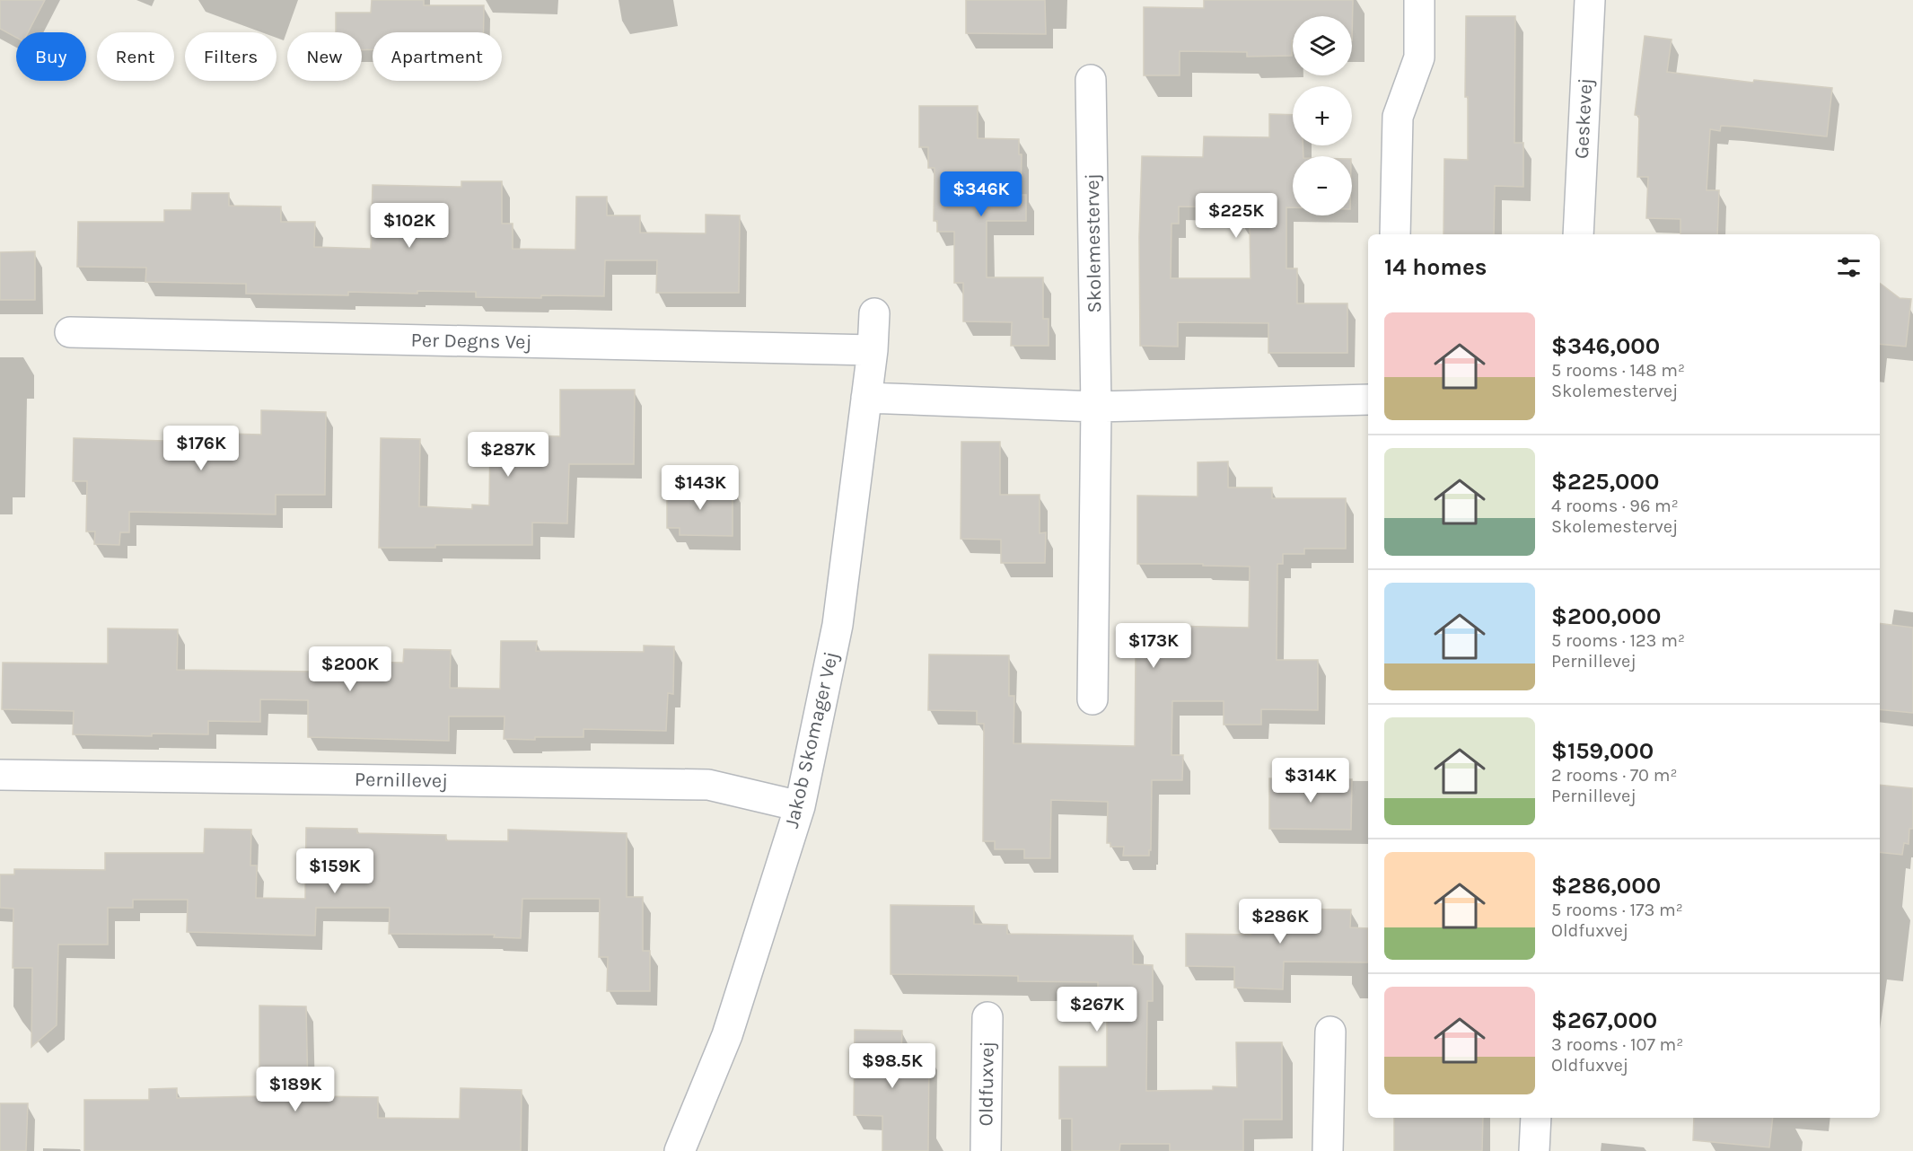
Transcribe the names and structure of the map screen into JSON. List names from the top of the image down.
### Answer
{
  "streets": {
    "street": [
      "Geskevej",
      "Skolemestervej",
      "Per Degns Vej",
      "Jakob Skomager Vej",
      "Pernillevej",
      "Oldfuxvej"
    ]
  },
  "crossings": [
    ["Per Degns Vej", "Jakob Skomager Vej"],
    ["Jakob Skomager Vej", "Pernillevej"]
  ],
  "page": {
    "map_buttons": ["+", "−"],
    "chip": [
      "Buy",
      "Rent",
      "Filters",
      "New",
      "Apartment"
    ],
    "price": [
      "$346K",
      "$225K",
      "$102K",
      "$176K",
      "$287K",
      "$143K",
      "$173K",
      "$200K",
      "$314K",
      "$159K",
      "$286K",
      "$267K",
      "$98.5K",
      "$189K"
    ],
    "heading": "14 homes",
    "list": [
      {
        "name": "$346,000",
        "note": "5 rooms · 148 m² · Skolemestervej"
      },
      {
        "name": "$225,000",
        "note": "4 rooms · 96 m² · Skolemestervej"
      },
      {
        "name": "$200,000",
        "note": "5 rooms · 123 m² · Pernillevej"
      },
      {
        "name": "$159,000",
        "note": "2 rooms · 70 m² · Pernillevej"
      },
      {
        "name": "$286,000",
        "note": "5 rooms · 173 m² · Oldfuxvej"
      },
      {
        "name": "$267,000",
        "note": "3 rooms · 107 m² · Oldfuxvej"
      }
    ]
  }
}
